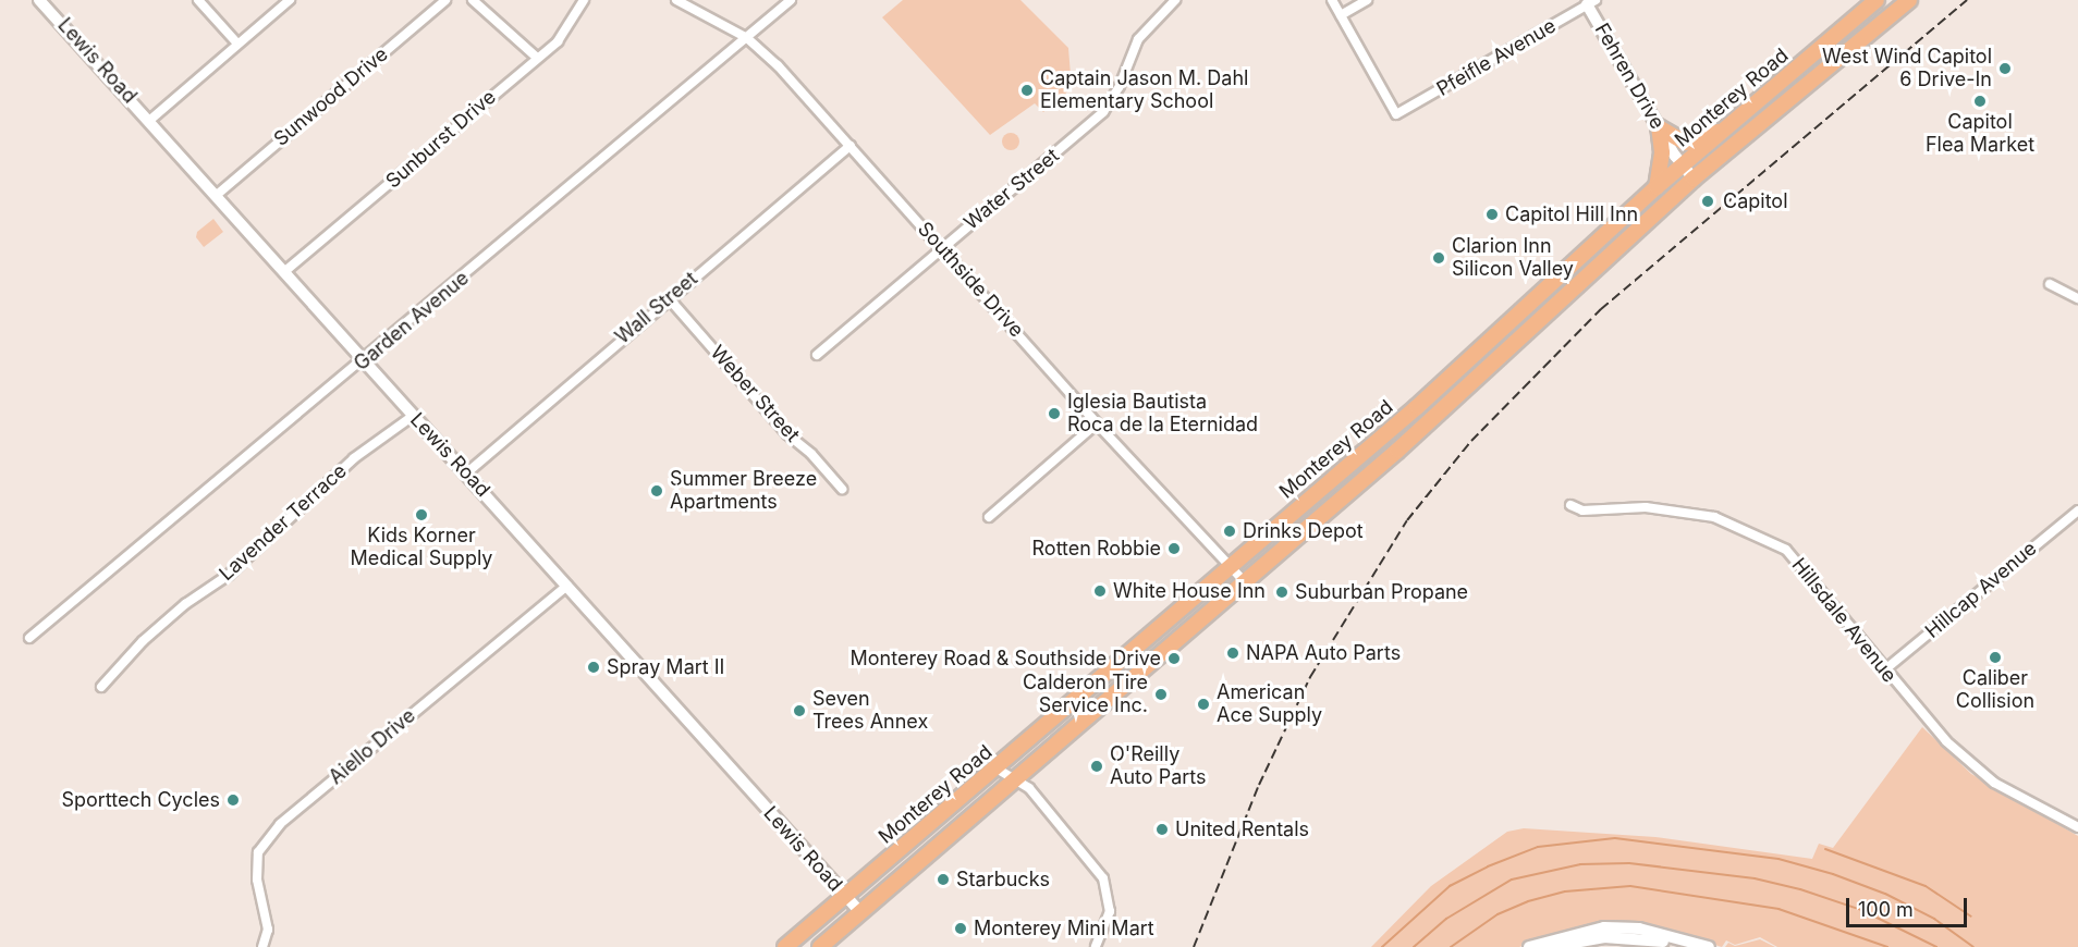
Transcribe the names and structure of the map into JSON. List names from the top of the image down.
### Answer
{
  "streets": {
    "main road": ["Monterey Road"],
    "street": [
      "Pfeifle Avenue",
      "Lewis Road",
      "Fehren Drive",
      "Sunwood Drive",
      "Sunburst Drive",
      "Water Street",
      "Southside Drive",
      "Wall Street",
      "Garden Avenue",
      "Weber Street",
      "Lavender Terrace",
      "Hillcap Avenue",
      "Hillsdale Avenue",
      "Aiello Drive"
    ]
  },
  "crossings": [
    ["Pfeifle Avenue", "Fehren Drive"],
    ["Lewis Road", "Sunwood Drive"],
    ["Lewis Road", "Monterey Road"],
    ["Lewis Road", "Sunburst Drive"],
    ["Lewis Road", "Wall Street"],
    ["Lewis Road", "Garden Avenue"],
    ["Lewis Road", "Lavender Terrace"],
    ["Lewis Road", "Aiello Drive"],
    ["Fehren Drive", "Monterey Road"],
    ["Monterey Road", "Southside Drive"],
    ["Water Street", "Southside Drive"],
    ["Southside Drive", "Wall Street"],
    ["Southside Drive", "Garden Avenue"],
    ["Wall Street", "Weber Street"],
    ["Hillcap Avenue", "Hillsdale Avenue"]
  ],
  "places": [
    "West Wind Capitol 6 Drive-In",
    "Captain Jason M. Dahl Elementary School",
    "Capitol Flea Market",
    "Capitol",
    "Capitol Hill Inn",
    "Clarion Inn Silicon Valley",
    "Iglesia Bautista Roca de la Eternidad",
    "Summer Breeze Apartments",
    "Kids Korner Medical Supply",
    "Drinks Depot",
    "Rotten Robbie",
    "White House Inn",
    "Suburban Propane",
    "NAPA Auto Parts",
    "Caliber Collision",
    "Monterey Road & Southside Drive",
    "Spray Mart II",
    "Calderon Tire Service Inc.",
    "American Ace Supply",
    "Seven Trees Annex",
    "O'Reilly Auto Parts",
    "Sporttech Cycles",
    "United Rentals",
    "Starbucks",
    "Monterey Mini Mart"
  ],
  "scale_bar": "100 m"
}
